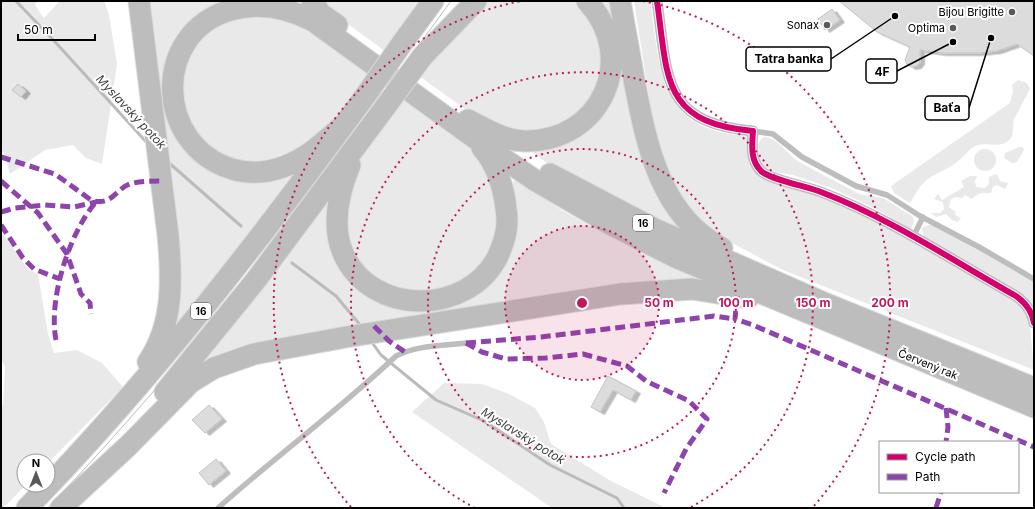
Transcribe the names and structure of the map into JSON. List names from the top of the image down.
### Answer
{
  "streets": {
    "highway": ["16", "Červený rak"]
  },
  "crossings": [
    ["16", "Červený rak"]
  ],
  "water": ["Myslavský potok"],
  "places": [
    "Bijou Brigitte",
    "Tatra banka",
    "Sonax",
    "Optima",
    "Baťa",
    "4F"
  ],
  "legend": ["Cycle path", "Path"],
  "scale_bar": "50 m",
  "north": "top",
  "rings": [
    "50 m",
    "100 m",
    "150 m",
    "200 m"
  ]
}
